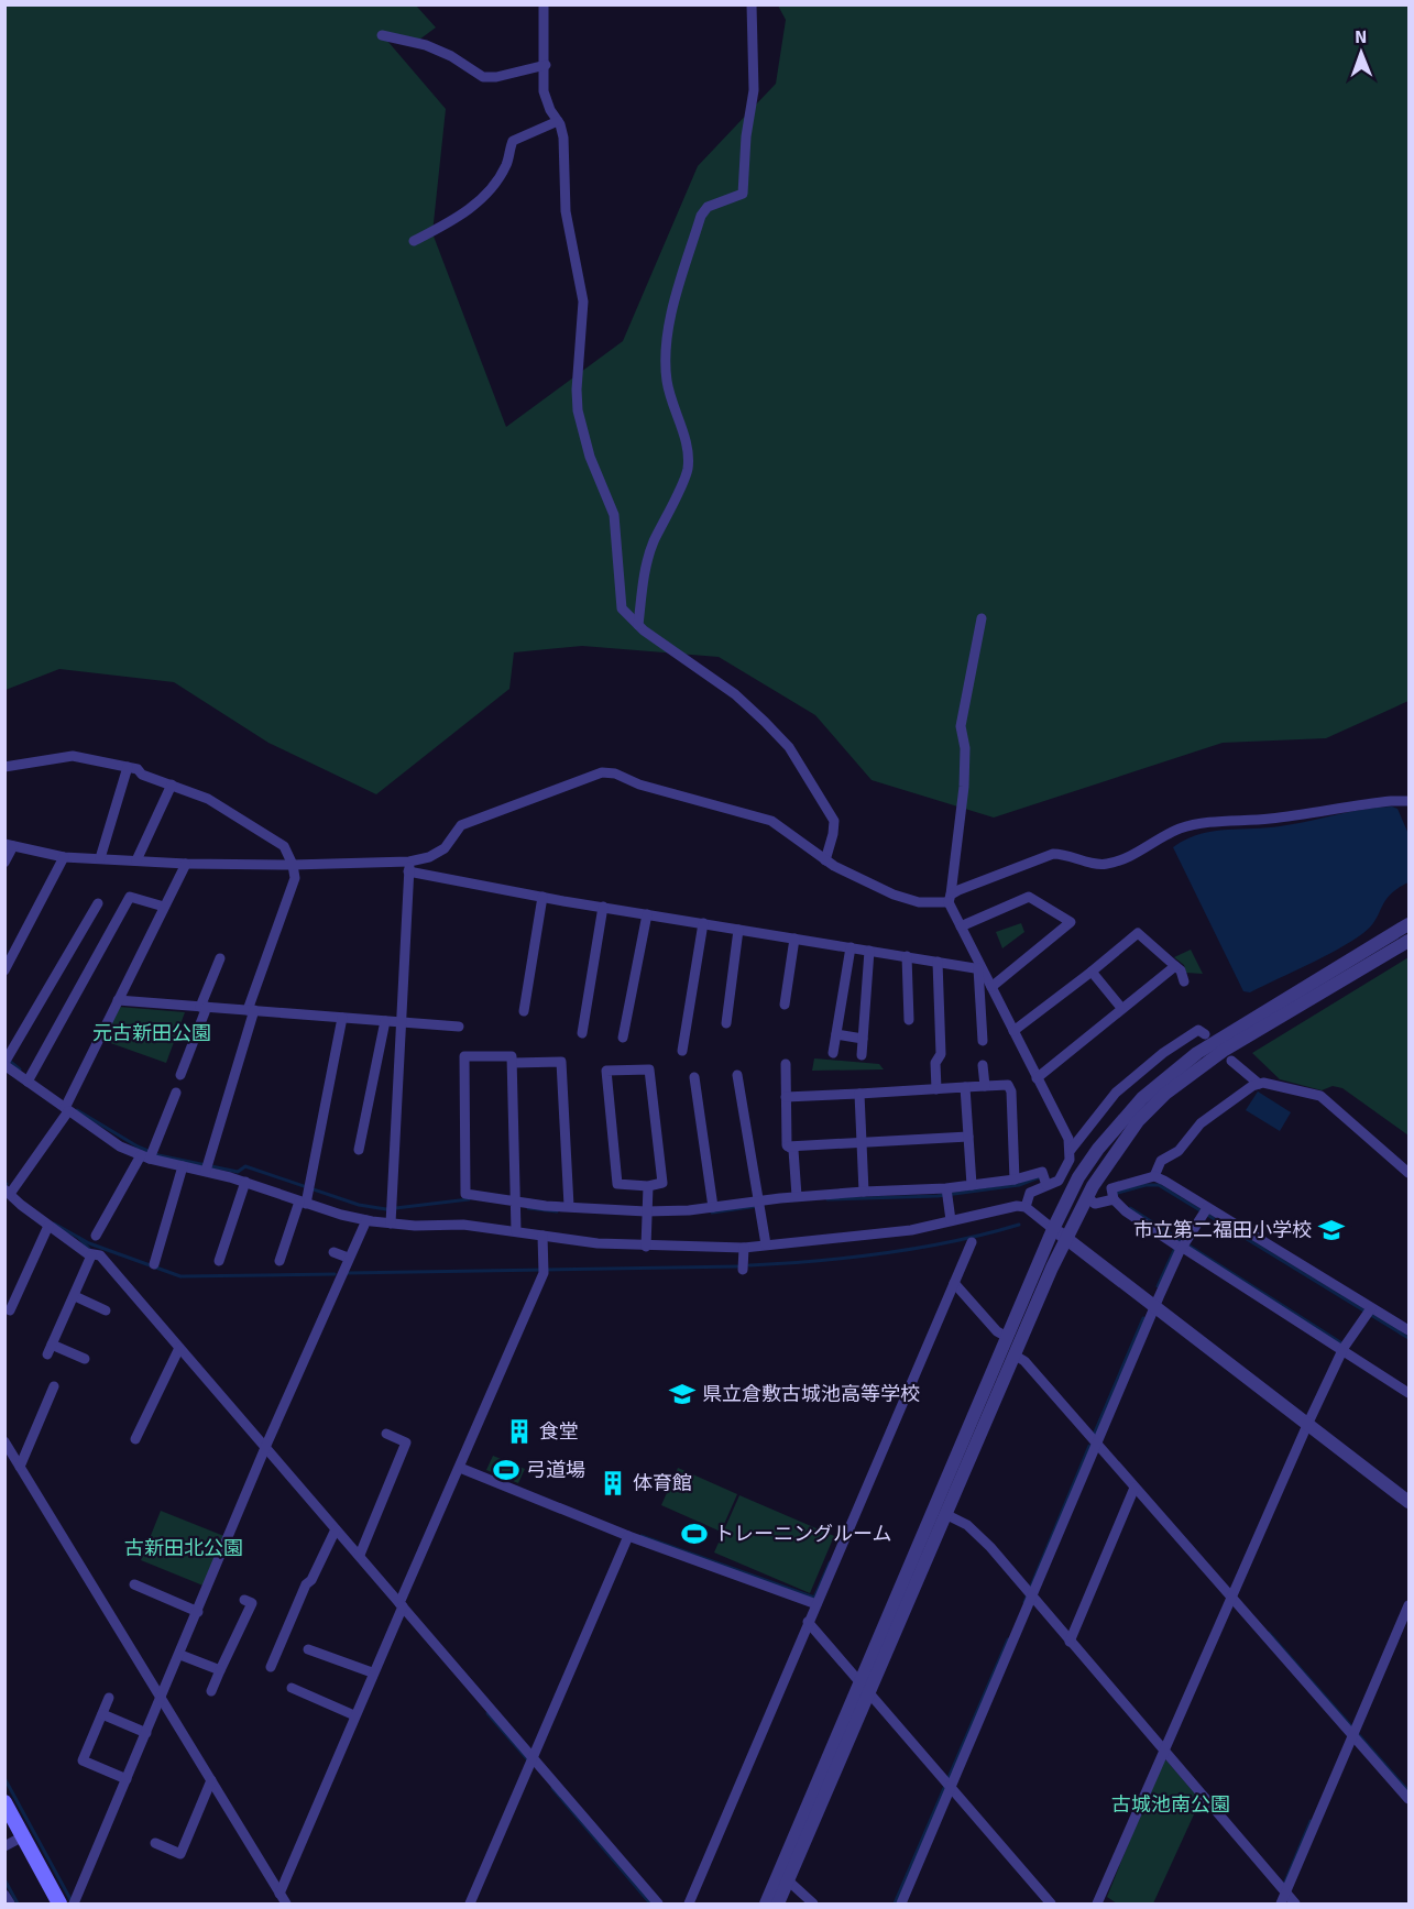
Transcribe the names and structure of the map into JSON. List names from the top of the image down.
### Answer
{
  "parks": ["元古新田公園", "古新田北公園", "古城池南公園"],
  "places": {
    "school or university": ["市立第二福田小学校", "県立倉敷古城池高等学校"],
    "building": ["食堂", "体育館"],
    "sports": ["弓道場", "トレーニングルーム"]
  },
  "north": "top"
}
